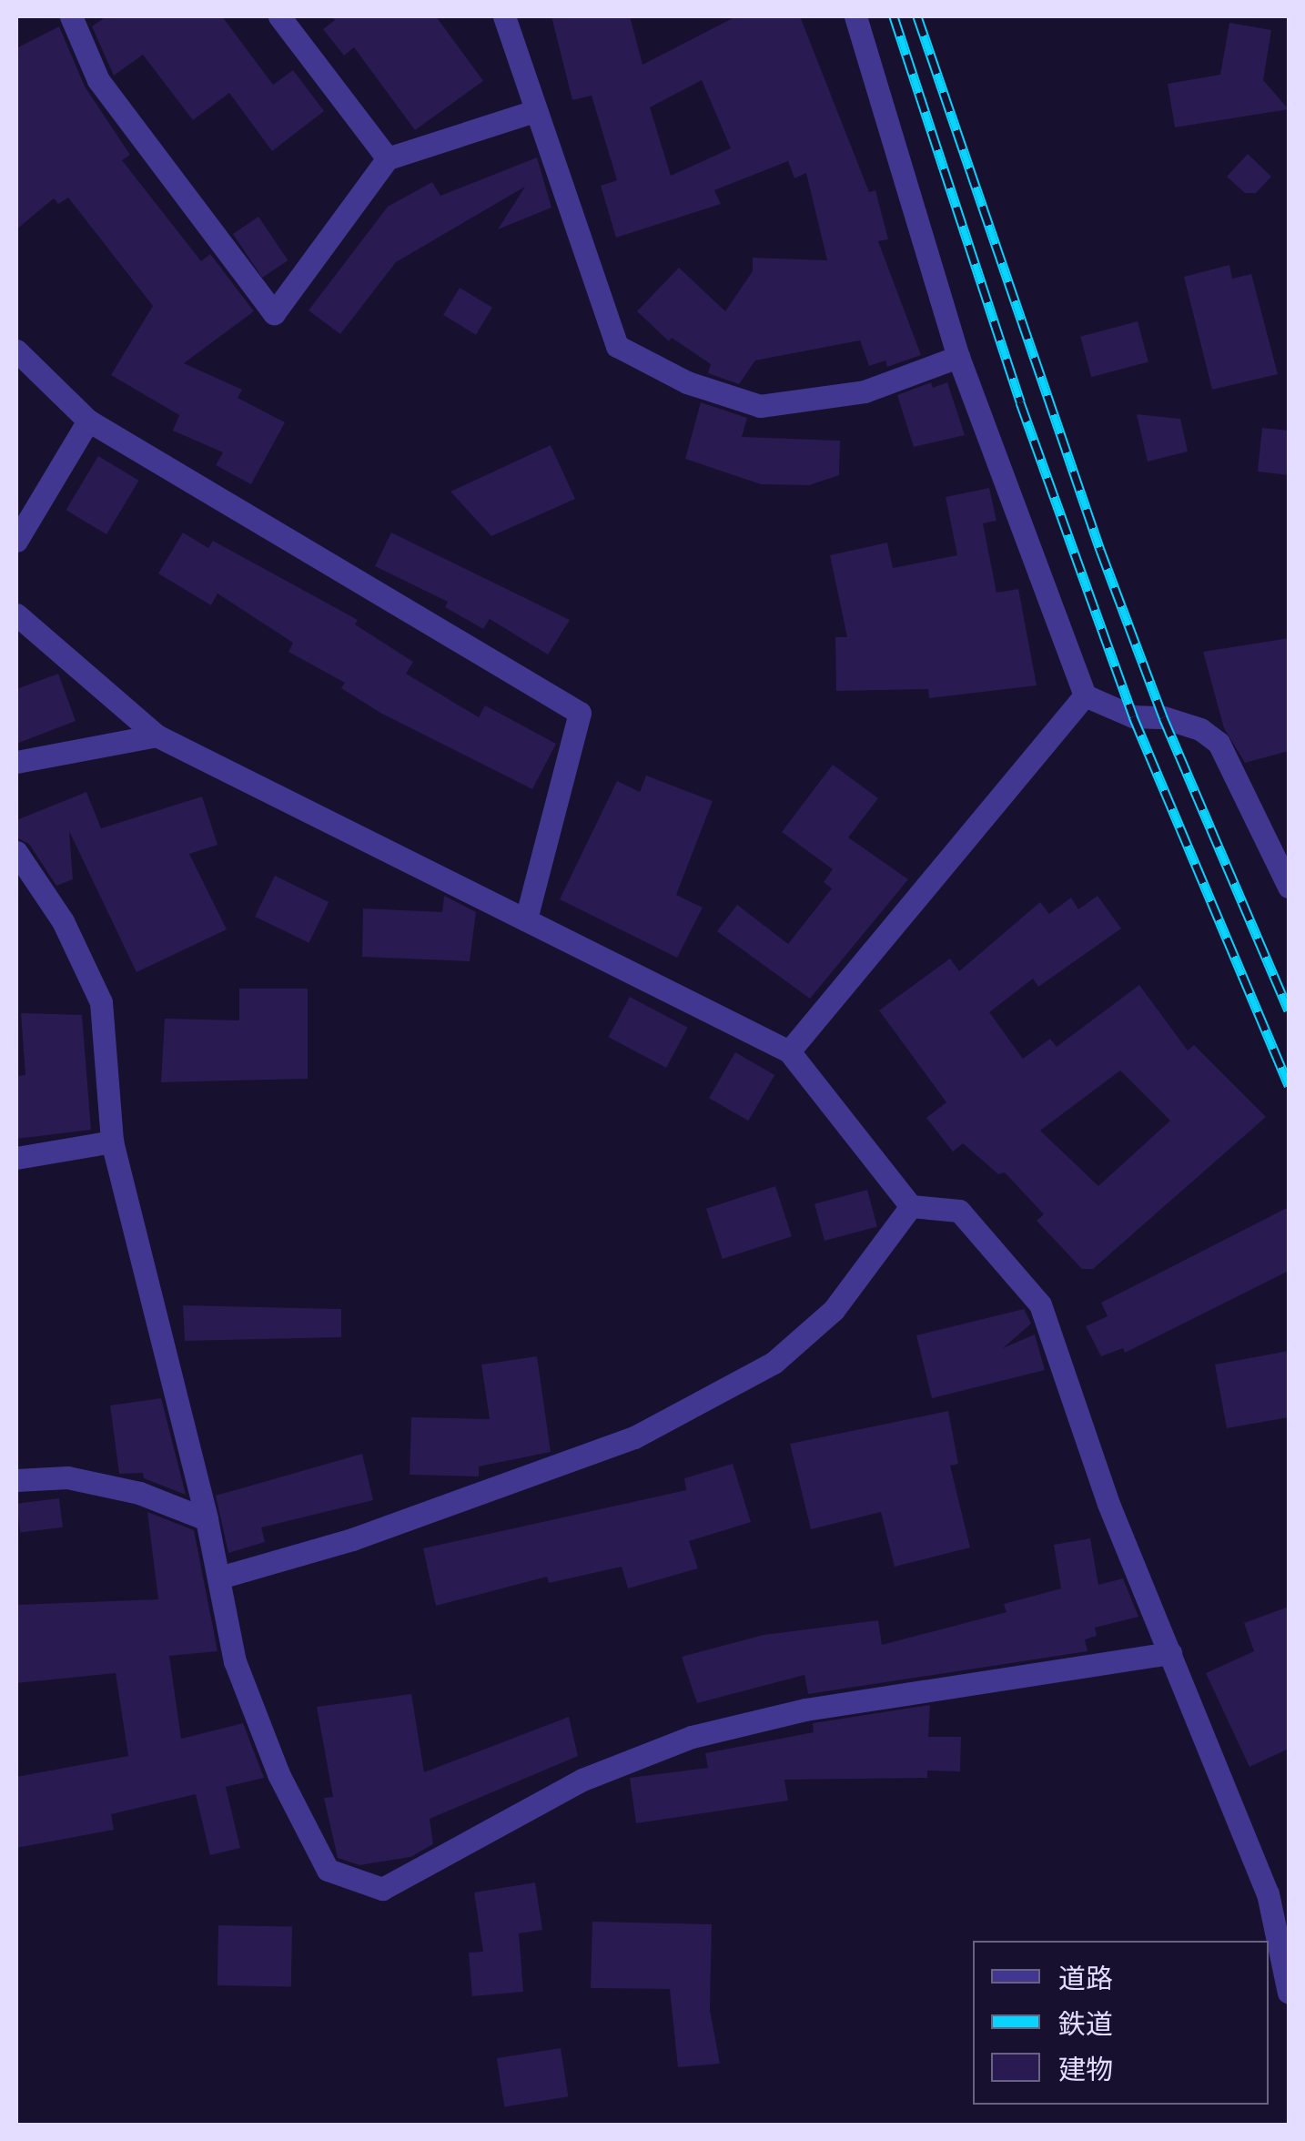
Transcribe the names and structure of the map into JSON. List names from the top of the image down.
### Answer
{
  "legend": ["道路", "鉄道", "建物"]
}
